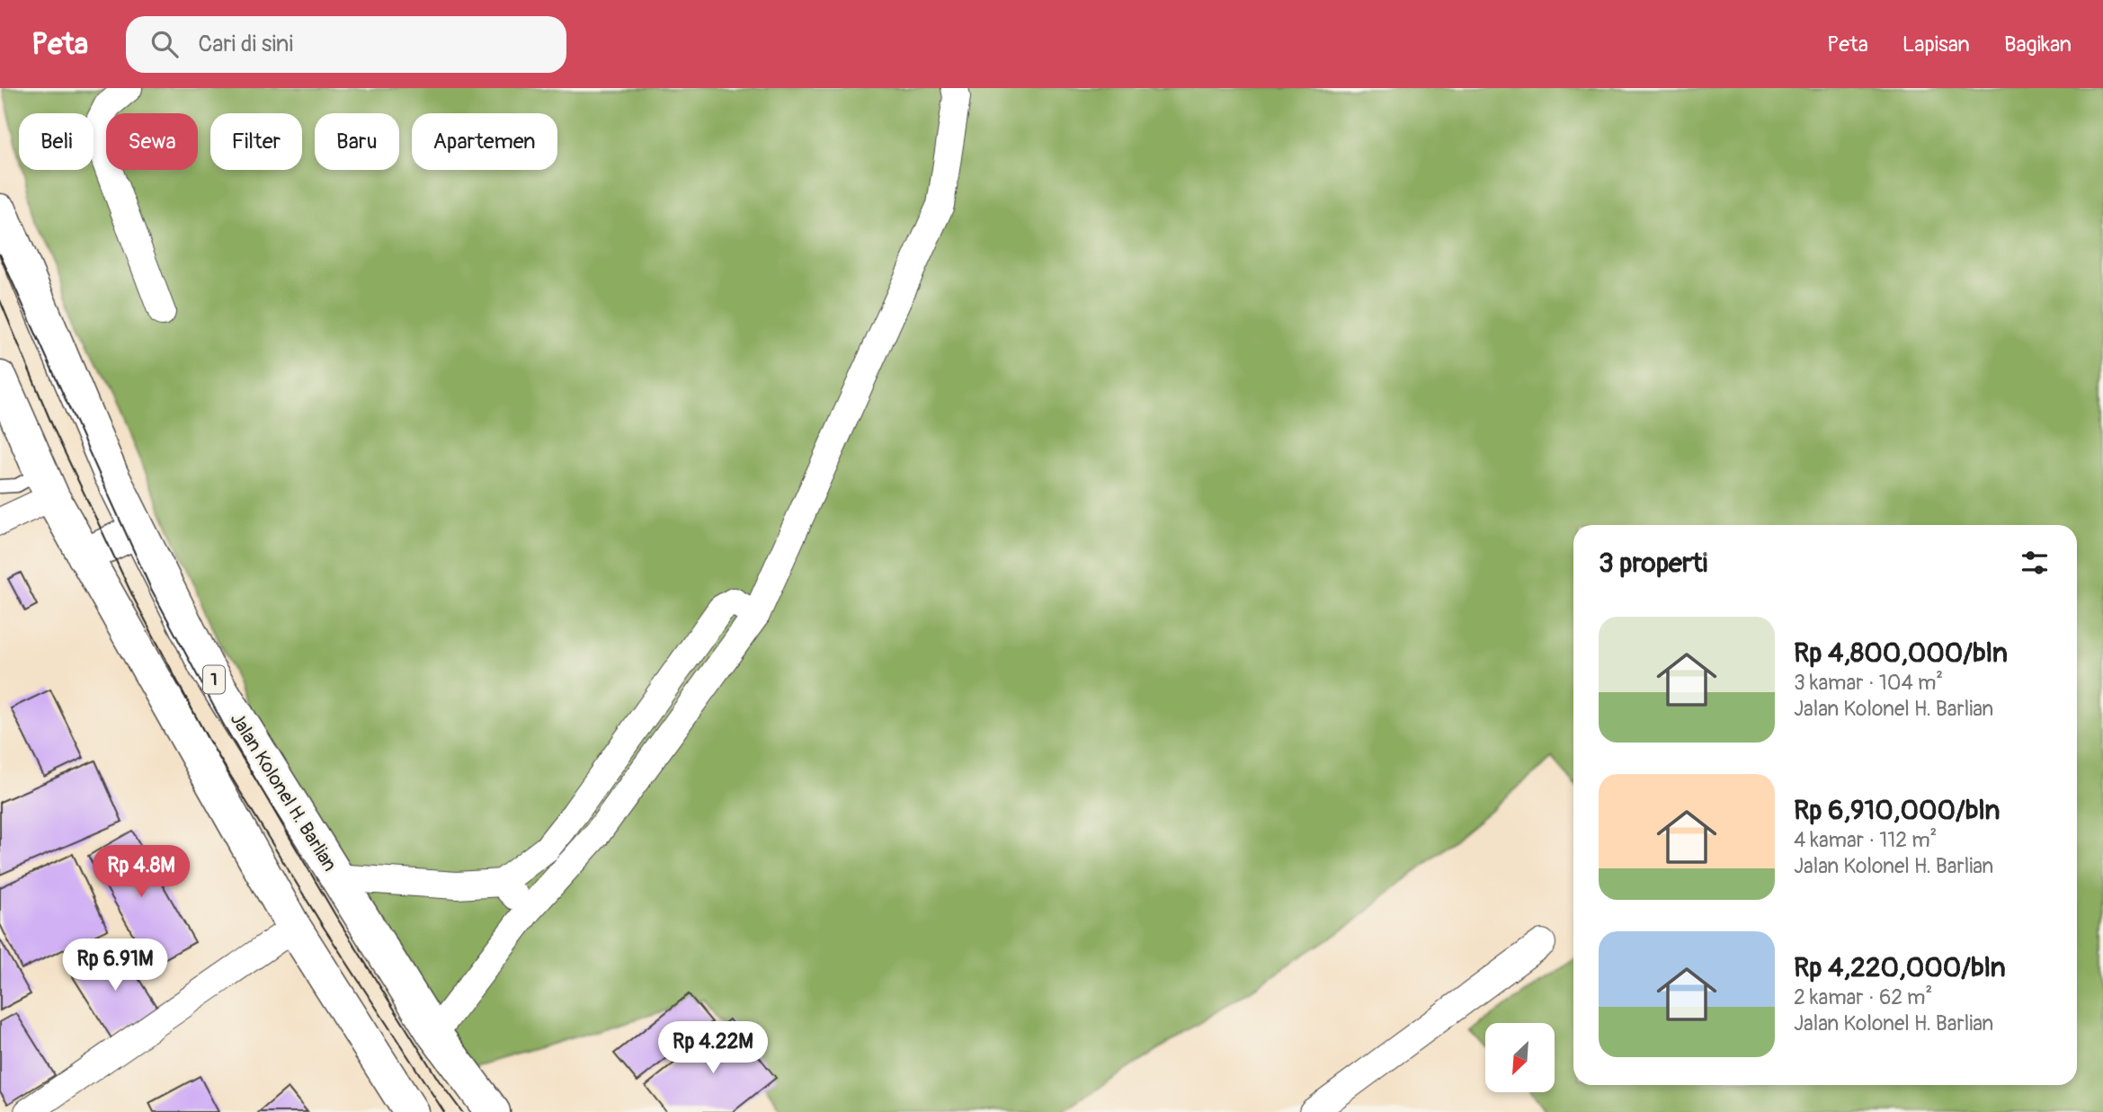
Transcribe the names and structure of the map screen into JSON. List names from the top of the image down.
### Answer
{
  "streets": {
    "highway": ["1", "Jalan Kolonel H. Barlian"]
  },
  "north": "bottom left",
  "page": {
    "header": "Peta",
    "search": "Cari di sini",
    "nav": ["Peta", "Lapisan", "Bagikan"],
    "chip": [
      "Beli",
      "Sewa",
      "Filter",
      "Baru",
      "Apartemen"
    ],
    "heading": "3 properti",
    "list": [
      {
        "name": "Rp 4,800,000/bln",
        "note": "3 kamar · 104 m² · Jalan Kolonel H. Barlian"
      },
      {
        "name": "Rp 6,910,000/bln",
        "note": "4 kamar · 112 m² · Jalan Kolonel H. Barlian"
      },
      {
        "name": "Rp 4,220,000/bln",
        "note": "2 kamar · 62 m² · Jalan Kolonel H. Barlian"
      }
    ],
    "price": ["Rp 4.8M", "Rp 6.91M", "Rp 4.22M"]
  }
}
